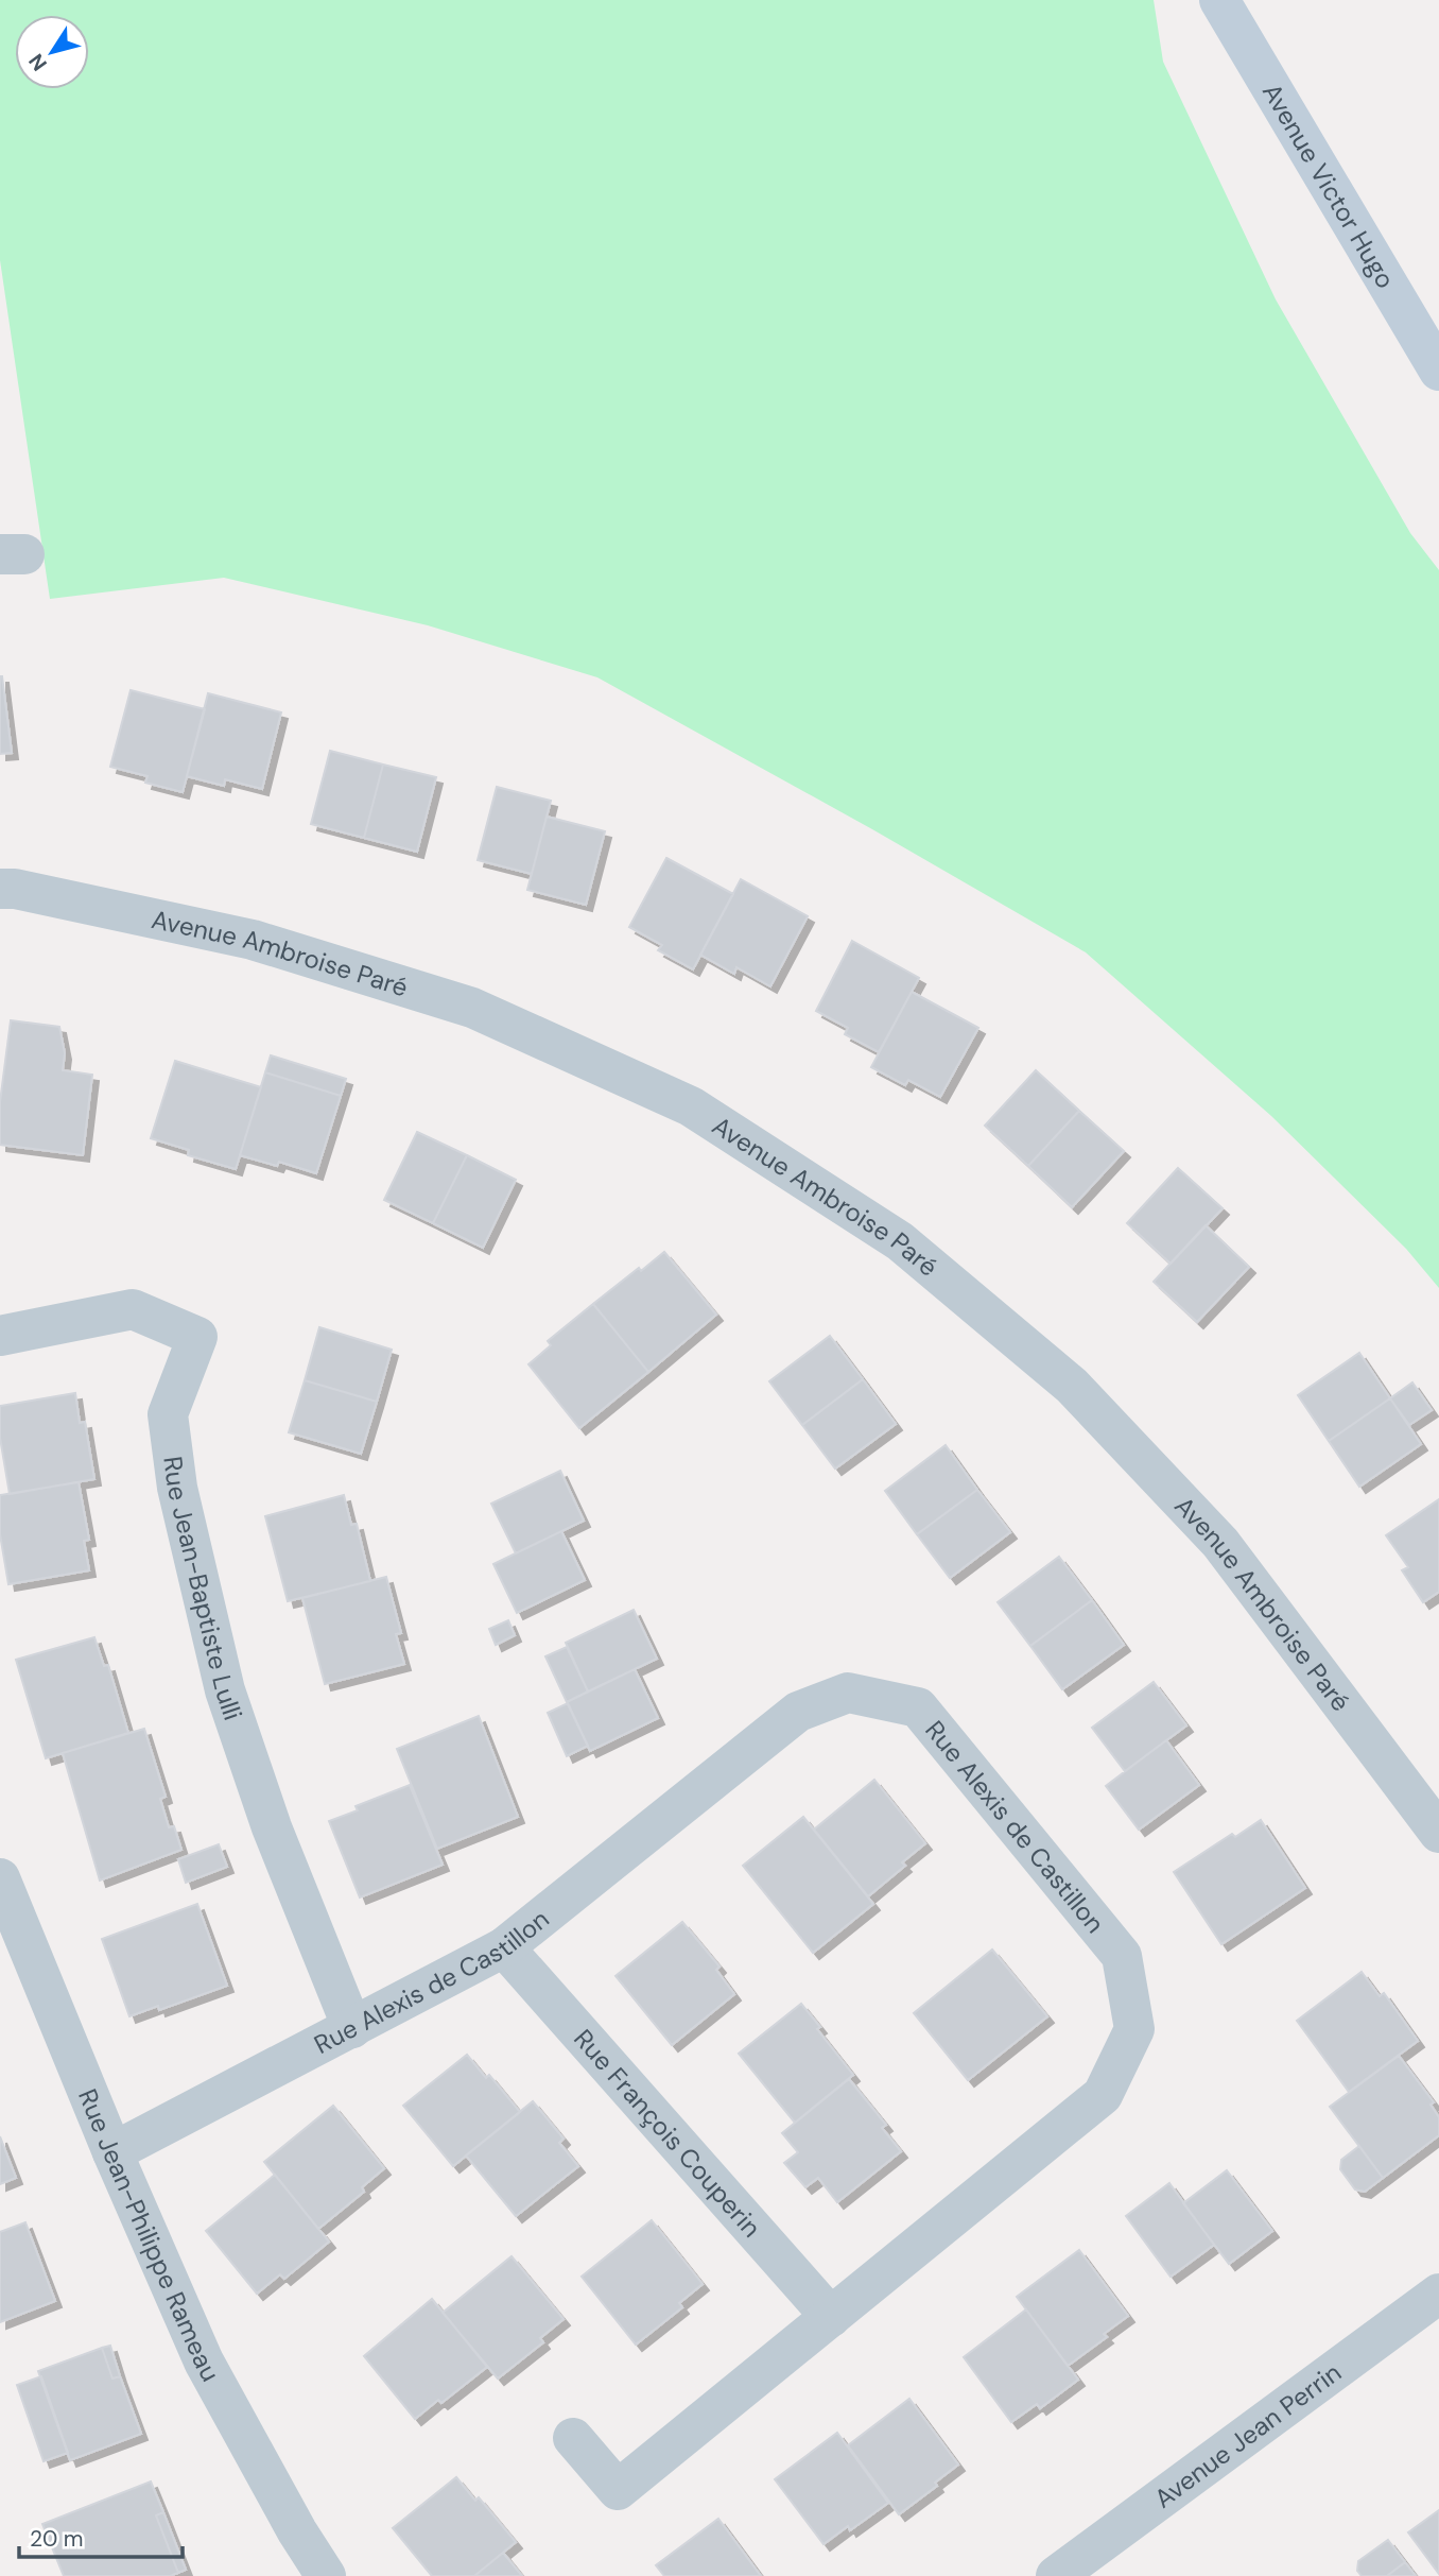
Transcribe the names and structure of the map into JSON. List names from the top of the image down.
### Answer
{
  "streets": {
    "main road": ["Avenue Victor Hugo"],
    "street": [
      "Avenue Ambroise Paré",
      "Rue Jean-Baptiste Lulli",
      "Rue Alexis de Castillon",
      "Rue François Couperin",
      "Rue Jean-Philippe Rameau",
      "Avenue Jean Perrin"
    ]
  },
  "crossings": [
    ["Rue Jean-Baptiste Lulli", "Rue Alexis de Castillon"],
    ["Rue Alexis de Castillon", "Rue François Couperin"],
    ["Rue Alexis de Castillon", "Rue Jean-Philippe Rameau"]
  ],
  "scale_bar": "20 m",
  "north": "bottom left"
}
